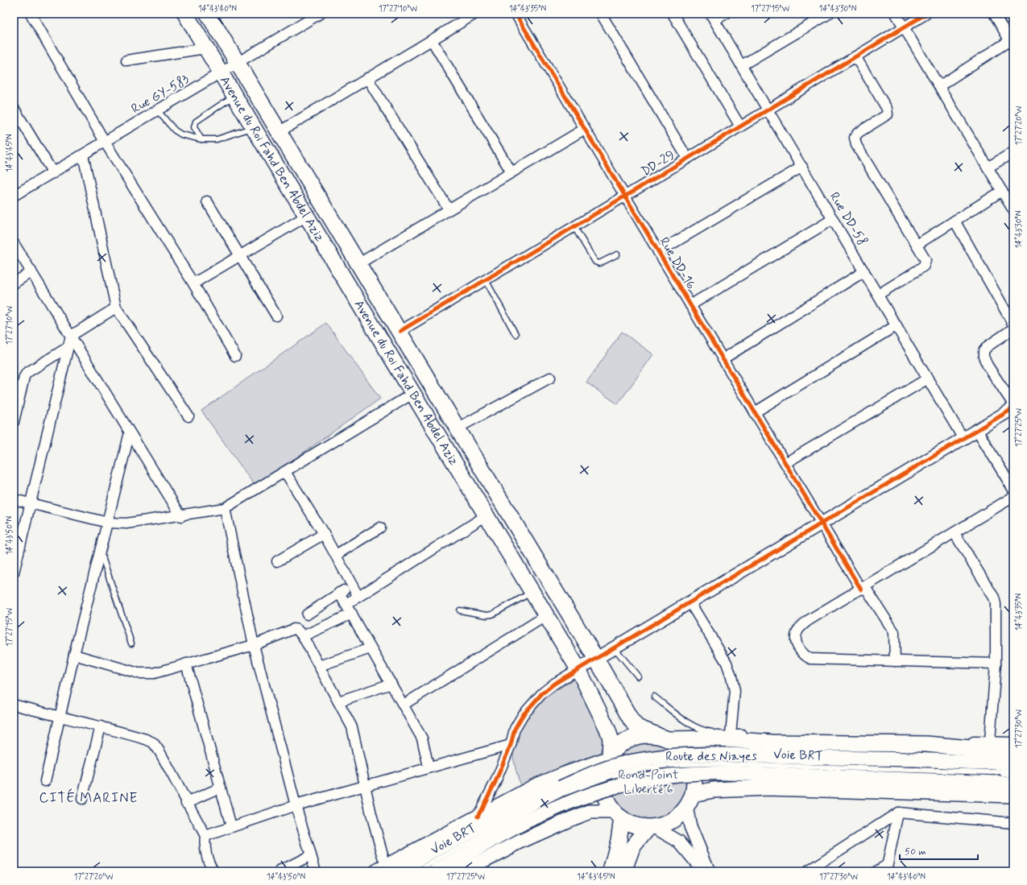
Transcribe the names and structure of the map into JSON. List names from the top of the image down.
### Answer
{
  "streets": {
    "main road": ["Avenue du Roi Fahd Ben Abdel Aziz", "Route des Niayes"],
    "street": [
      "Rue GY-583",
      "DD-29",
      "Rue DD-58",
      "Rue DD-16"
    ],
    "lane": ["Voie BRT"]
  },
  "crossings": [
    ["Rue GY-583", "Avenue du Roi Fahd Ben Abdel Aziz"],
    ["Avenue du Roi Fahd Ben Abdel Aziz", "DD-29"],
    ["DD-29", "Rue DD-58"],
    ["DD-29", "Rue DD-16"],
    ["Voie BRT", "Route des Niayes"]
  ],
  "districts": ["CITÉ MARINE"],
  "parks": ["Rond-Point Liberté 6"],
  "scale_bar": "50 m",
  "coordinates": [
    "14°43'40\"N",
    "17°27'10\"W",
    "14°43'35\"N",
    "17°27'15\"W",
    "14°43'30\"N",
    "17°27'20\"W",
    "14°43'45\"N",
    "17°27'25\"W",
    "14°43'50\"N",
    "17°27'30\"W"
  ]
}
